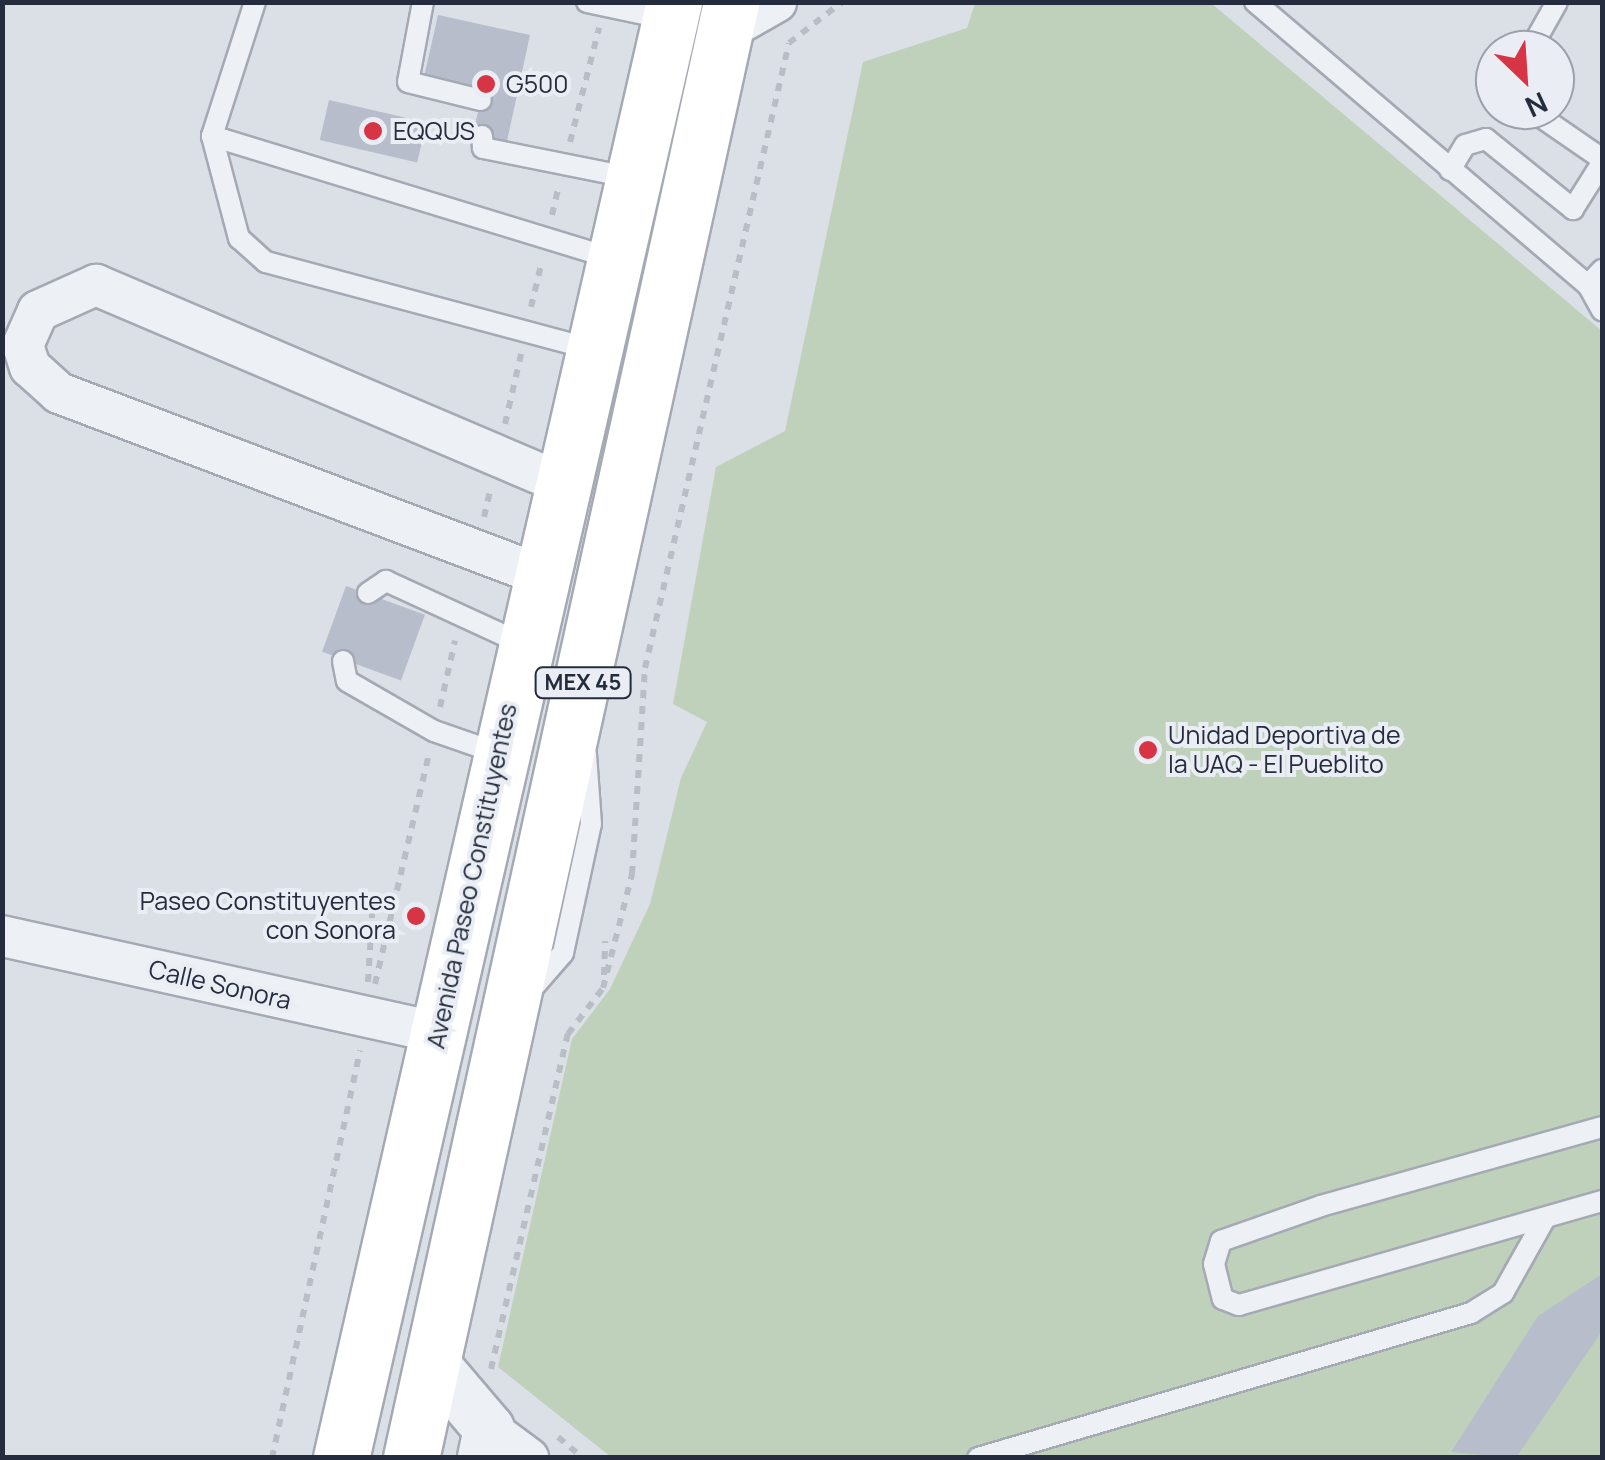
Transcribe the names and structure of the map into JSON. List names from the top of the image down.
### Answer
{
  "streets": {
    "highway": ["MEX 45", "Avenida Paseo Constituyentes"],
    "street": ["Calle Sonora"]
  },
  "crossings": [
    ["Avenida Paseo Constituyentes", "Calle Sonora"]
  ],
  "places": [
    "G500",
    "EQQUS",
    "Unidad Deportiva de la UAQ - El Pueblito",
    "Paseo Constituyentes con Sonora"
  ],
  "north": "bottom right"
}
